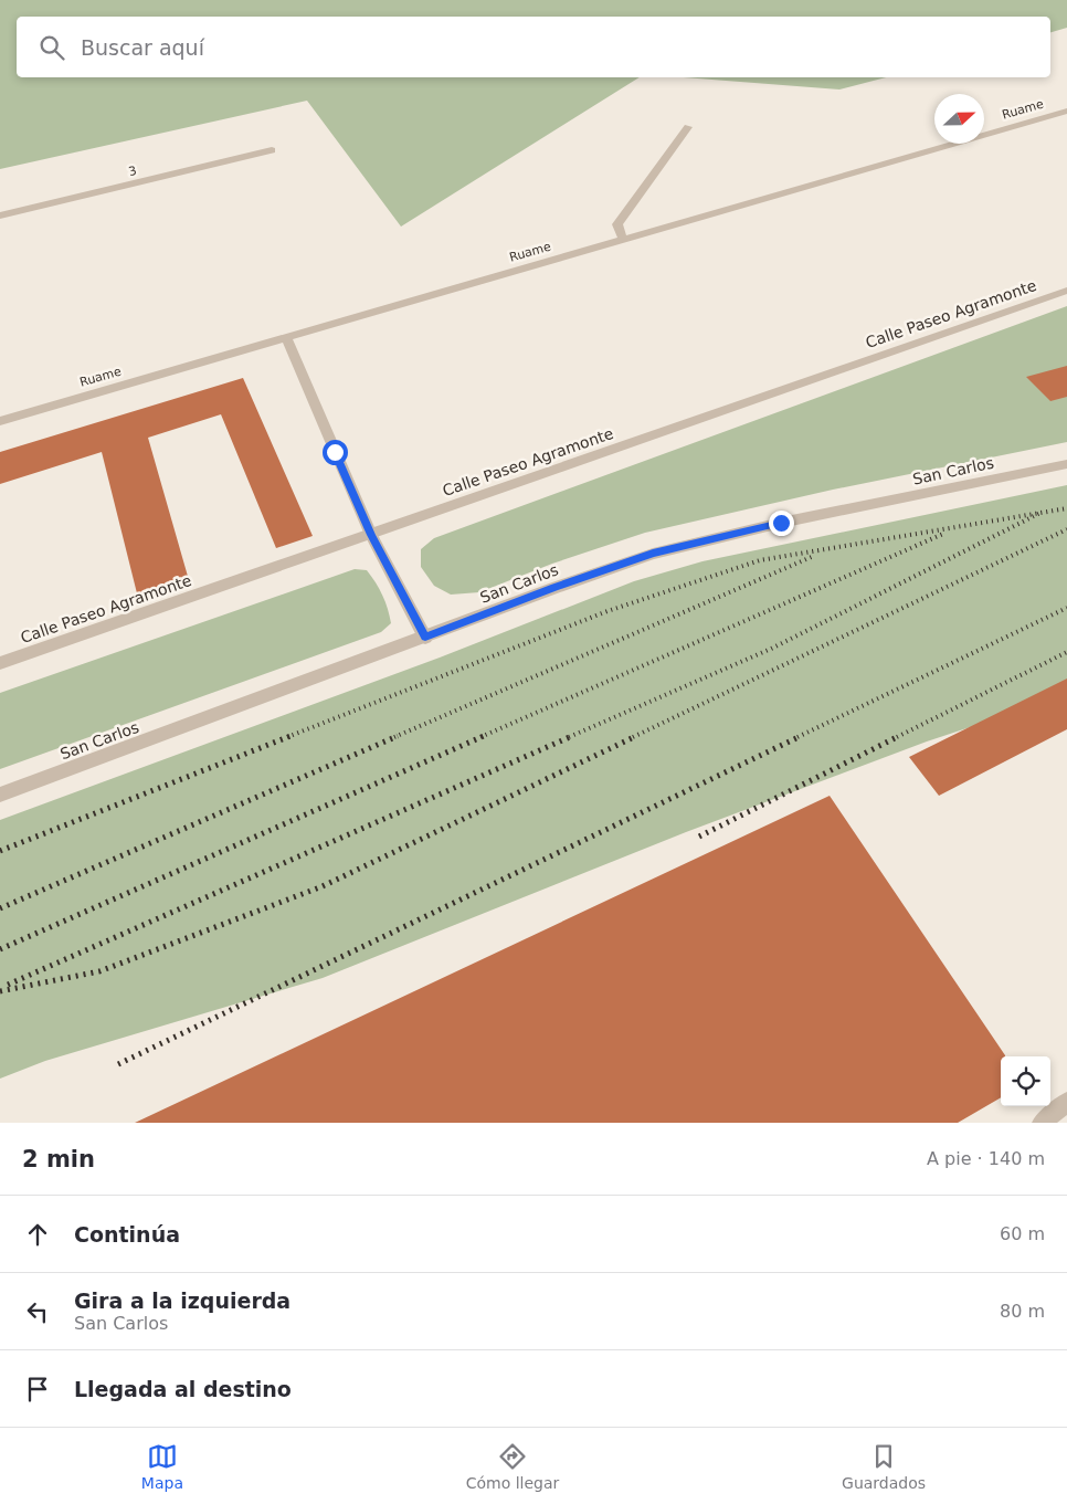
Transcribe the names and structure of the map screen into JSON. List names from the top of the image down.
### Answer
{
  "streets": {
    "street": [
      "Ruame",
      "3",
      "Calle Paseo Agramonte",
      "San Carlos"
    ]
  },
  "north": "right",
  "page": {
    "search": "Buscar aquí",
    "heading": ["2 min", "A pie · 140 m"],
    "list": [
      ["Continúa", "60 m"],
      ["Gira a la izquierda", "San Carlos", "80 m"],
      "Llegada al destino"
    ],
    "nav": ["Mapa", "Cómo llegar", "Guardados"]
  }
}
